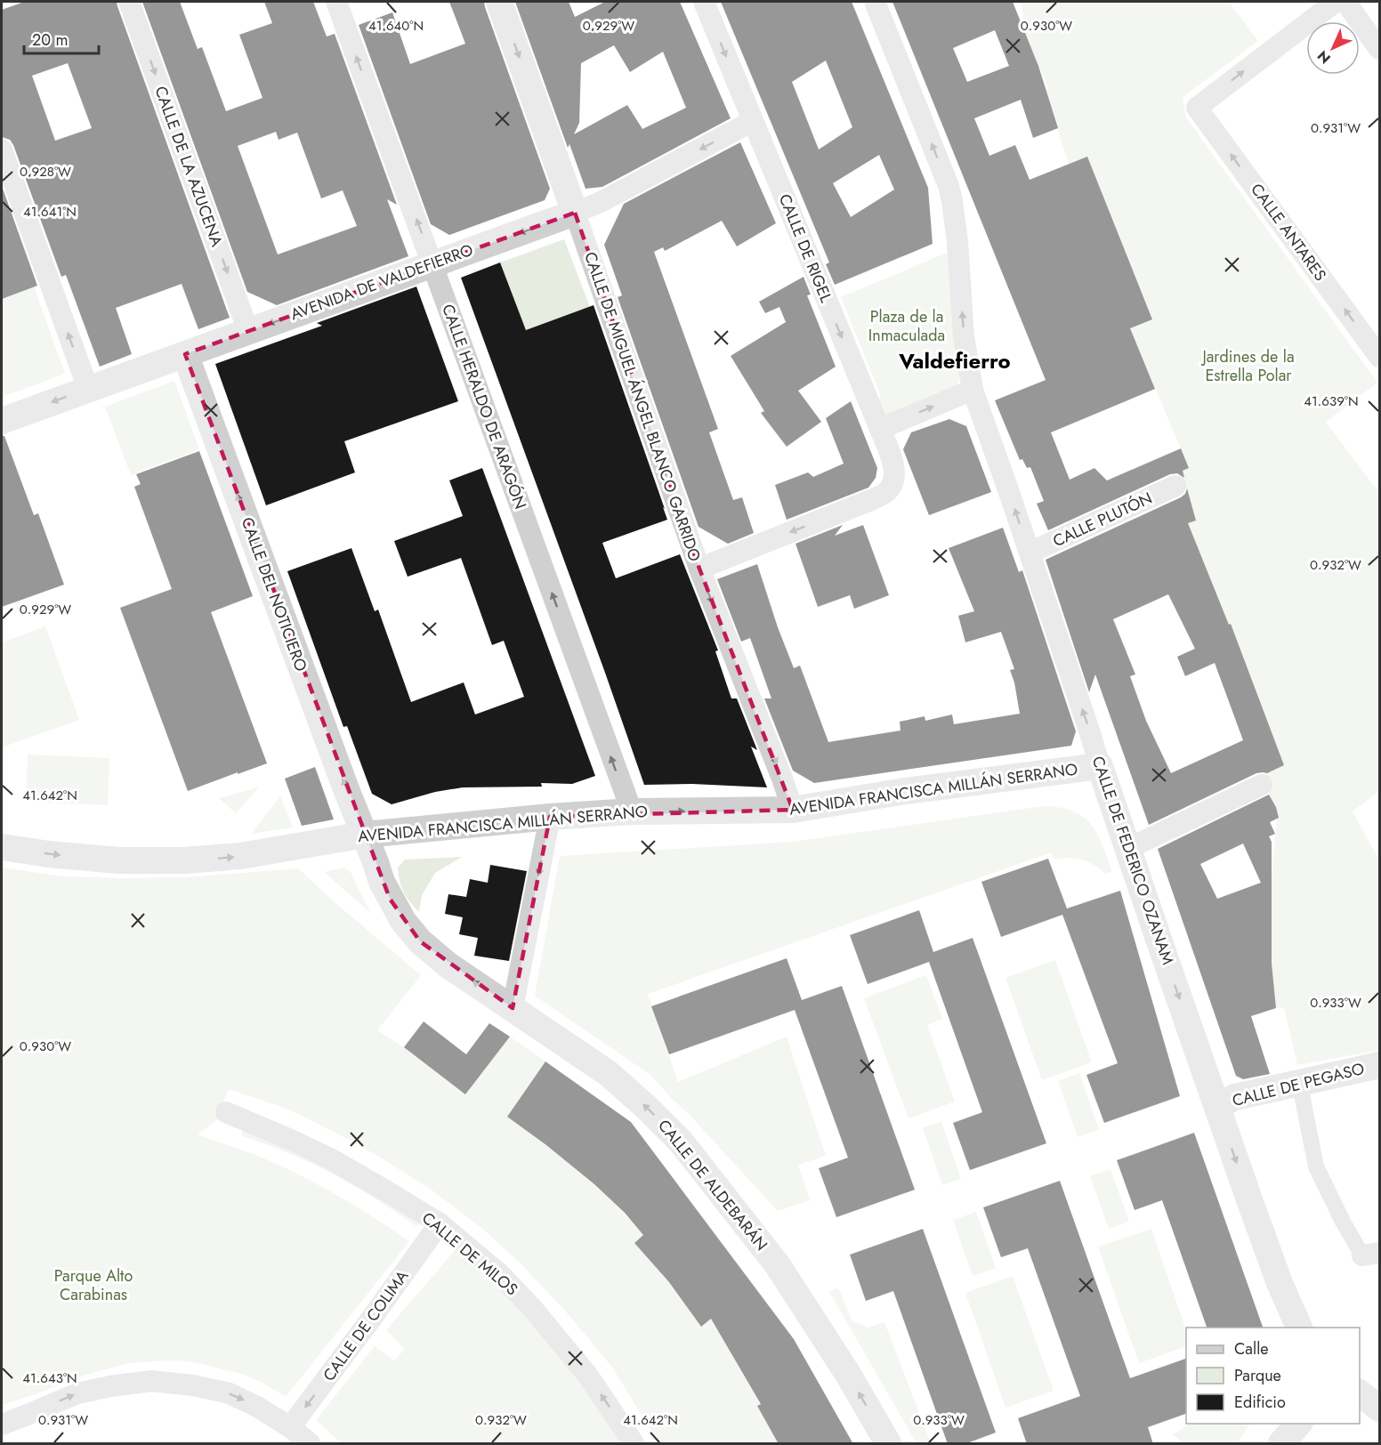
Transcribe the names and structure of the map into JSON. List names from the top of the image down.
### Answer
{
  "streets": {
    "street": [
      "CALLE DE LA AZUCENA",
      "CALLE ANTARES",
      "CALLE DE RIGEL",
      "AVENIDA DE VALDEFIERRO",
      "CALLE HERALDO DE ARAGÓN",
      "CALLE DE MIGUEL ÁNGEL BLANCO GARRIDO",
      "CALLE PLUTÓN",
      "CALLE DEL NOTICIERO",
      "AVENIDA FRANCISCA MILLÁN SERRANO",
      "CALLE DE FEDERICO OZANAM",
      "CALLE DE PEGASO",
      "CALLE DE ALDEBARÁN",
      "CALLE DE MILOS",
      "CALLE DE COLIMA"
    ]
  },
  "crossings": [
    ["CALLE DE LA AZUCENA", "AVENIDA DE VALDEFIERRO"],
    ["CALLE DE RIGEL", "AVENIDA DE VALDEFIERRO"],
    ["CALLE DE RIGEL", "CALLE DE MIGUEL ÁNGEL BLANCO GARRIDO"],
    ["AVENIDA DE VALDEFIERRO", "CALLE HERALDO DE ARAGÓN"],
    ["AVENIDA DE VALDEFIERRO", "CALLE DE MIGUEL ÁNGEL BLANCO GARRIDO"],
    ["AVENIDA DE VALDEFIERRO", "CALLE DEL NOTICIERO"],
    ["CALLE HERALDO DE ARAGÓN", "AVENIDA FRANCISCA MILLÁN SERRANO"],
    ["CALLE DE MIGUEL ÁNGEL BLANCO GARRIDO", "AVENIDA FRANCISCA MILLÁN SERRANO"],
    ["CALLE PLUTÓN", "CALLE DE FEDERICO OZANAM"],
    ["CALLE DEL NOTICIERO", "AVENIDA FRANCISCA MILLÁN SERRANO"],
    ["CALLE DEL NOTICIERO", "CALLE DE ALDEBARÁN"],
    ["AVENIDA FRANCISCA MILLÁN SERRANO", "CALLE DE FEDERICO OZANAM"],
    ["AVENIDA FRANCISCA MILLÁN SERRANO", "CALLE DE ALDEBARÁN"],
    ["CALLE DE FEDERICO OZANAM", "CALLE DE PEGASO"],
    ["CALLE DE MILOS", "CALLE DE COLIMA"]
  ],
  "one_way": [
    "AVENIDA DE VALDEFIERRO",
    "CALLE HERALDO DE ARAGÓN",
    "CALLE DE MIGUEL ÁNGEL BLANCO GARRIDO",
    "CALLE DEL NOTICIERO",
    "AVENIDA FRANCISCA MILLÁN SERRANO",
    "CALLE DE ALDEBARÁN",
    "CALLE DE MILOS",
    "CALLE DE COLIMA"
  ],
  "districts": ["Valdefierro"],
  "parks": ["Plaza de la Inmaculada", "Jardines de la Estrella Polar", "Parque Alto Carabinas"],
  "legend": ["Calle", "Parque", "Edificio"],
  "scale_bar": "20 m",
  "north": "bottom left",
  "coordinates": [
    "41.640°N",
    "0.929°W",
    "0.930°W",
    "0.931°W",
    "0.928°W",
    "41.641°N",
    "41.639°N",
    "0.932°W",
    "41.642°N",
    "0.933°W",
    "41.643°N"
  ]
}
